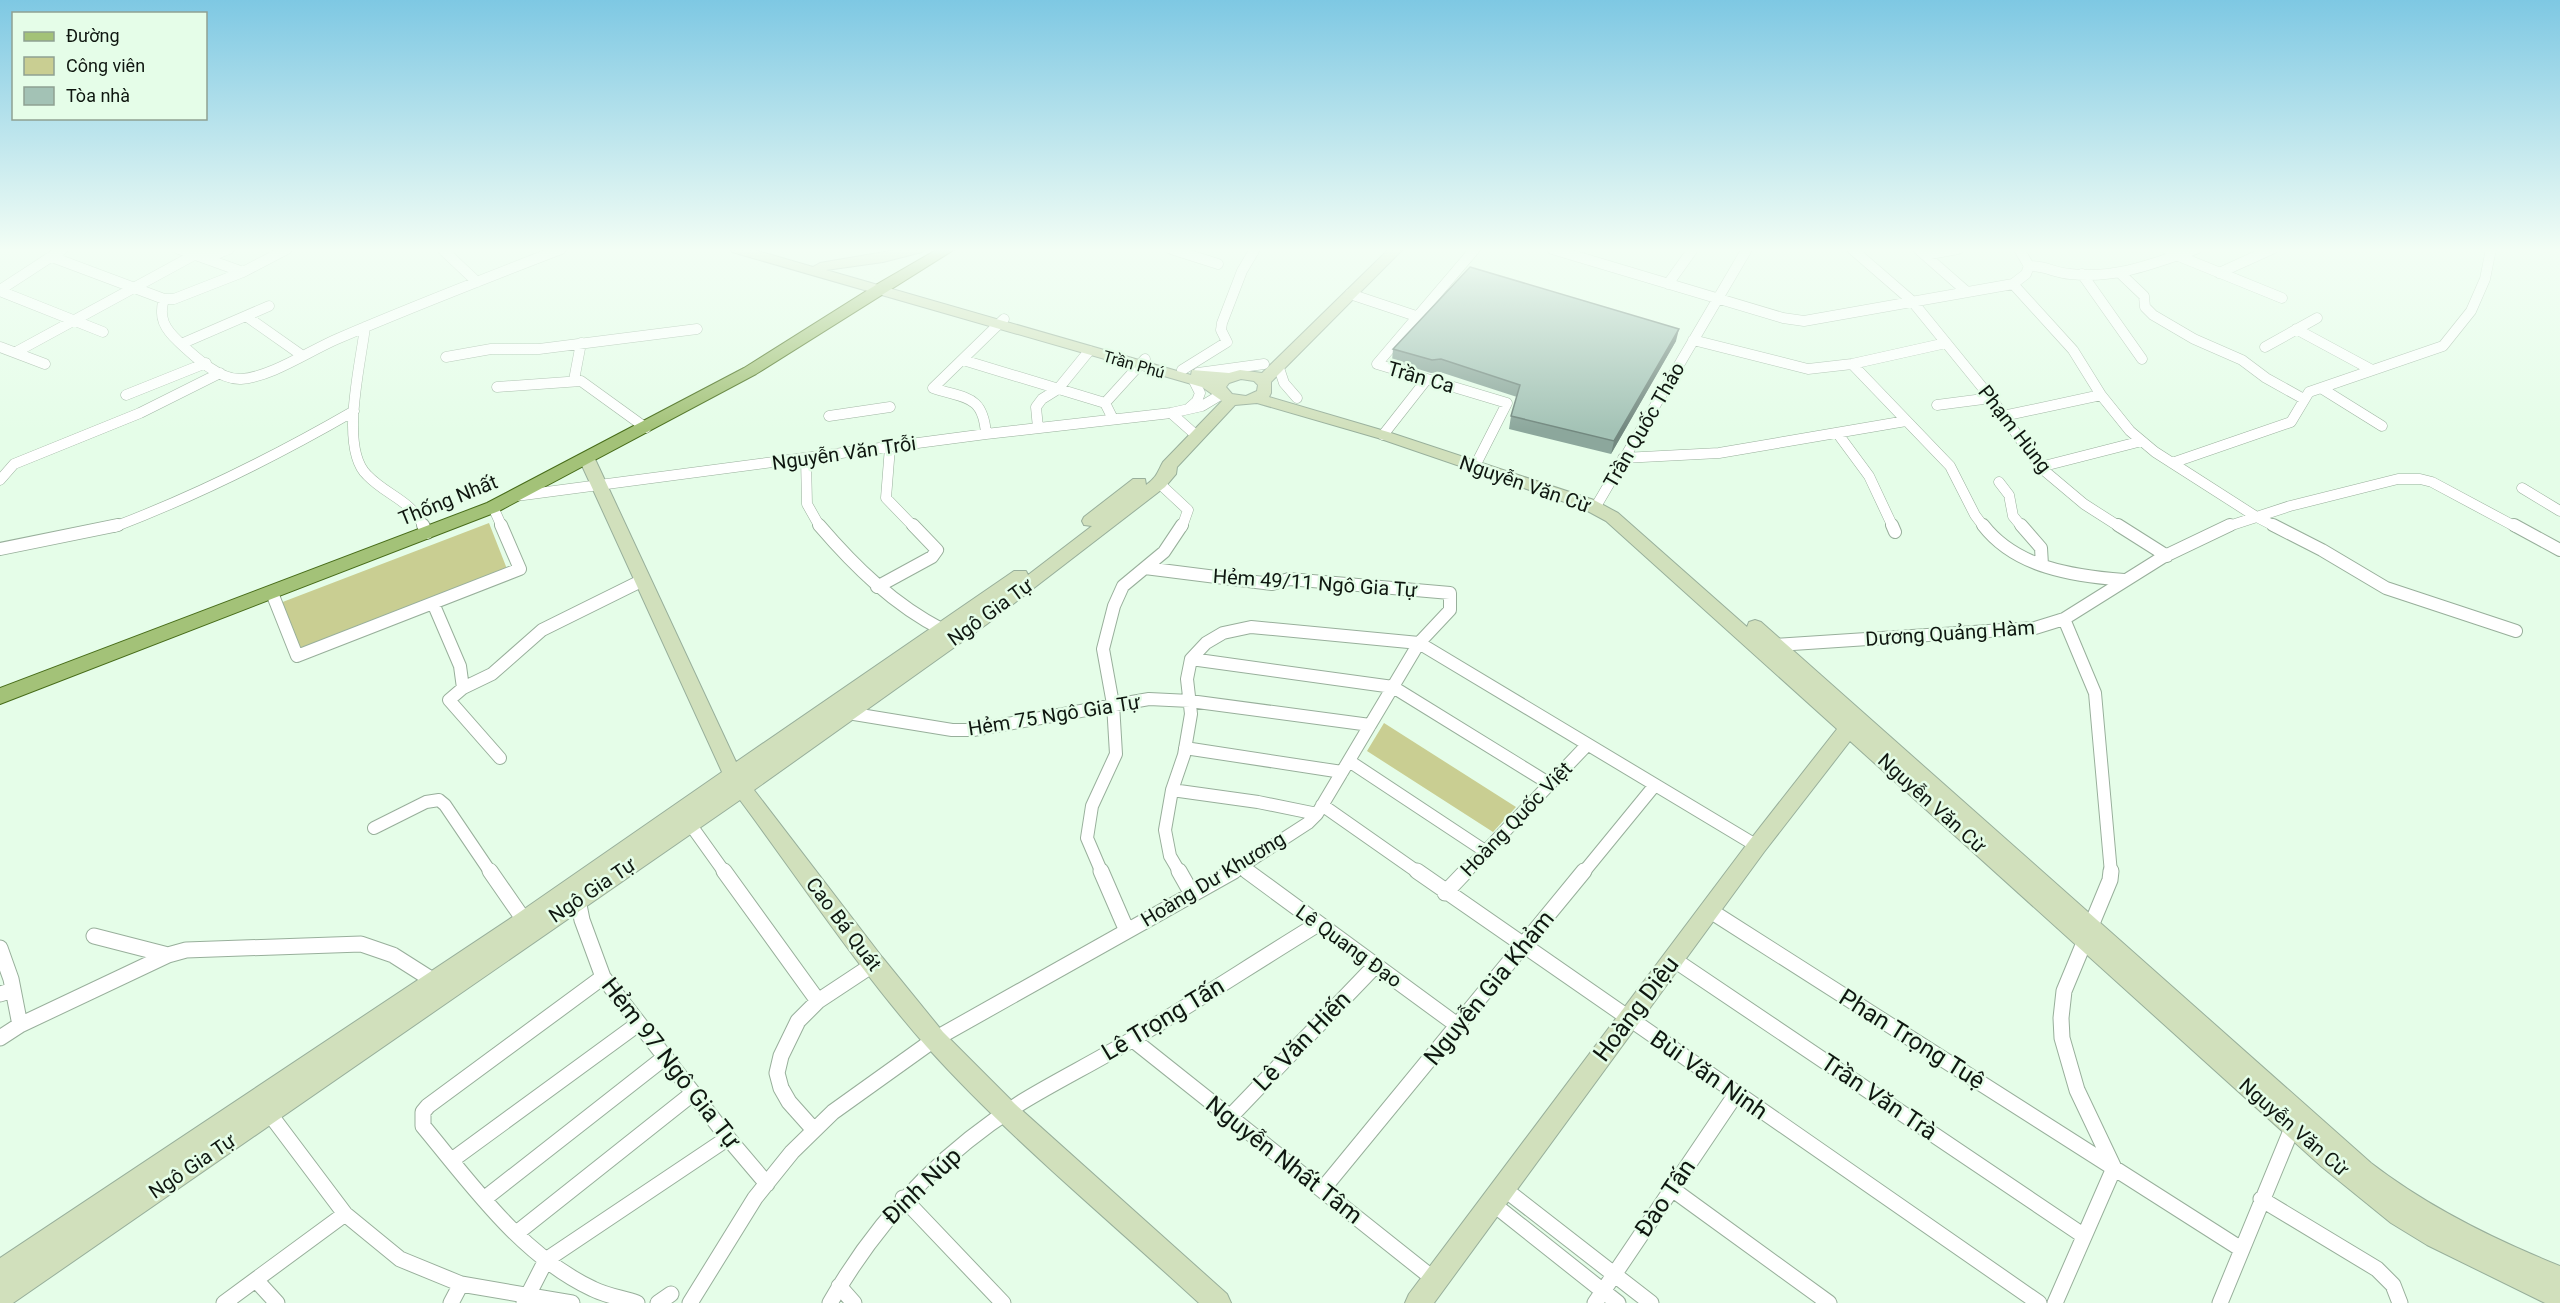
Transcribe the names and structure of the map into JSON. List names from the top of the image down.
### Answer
{
  "streets": {
    "main road": [
      "Trần Phú",
      "Nguyễn Văn Cừ",
      "Thống Nhất",
      "Ngô Gia Tự",
      "Cao Bá Quát",
      "Hoàng Diệu"
    ],
    "street": [
      "Trần Ca",
      "Trần Quốc Thảo",
      "Phạm Hùng",
      "Nguyễn Văn Trỗi",
      "Hẻm 49/11 Ngô Gia Tự",
      "Dương Quảng Hàm",
      "Hẻm 75 Ngô Gia Tự",
      "Hoàng Quốc Việt",
      "Hoàng Dư Khương",
      "Lê Quang Đạo",
      "Nguyễn Gia Khảm",
      "Lê Trọng Tấn",
      "Phan Trọng Tuệ",
      "Lê Văn Hiến",
      "Hẻm 97 Ngô Gia Tự",
      "Bùi Văn Ninh",
      "Trần Văn Trà",
      "Nguyễn Nhất Tâm",
      "Đinh Núp",
      "Đào Tấn"
    ]
  },
  "crossings": [
    ["Trần Phú", "Nguyễn Văn Trỗi"],
    ["Trần Phú", "Nguyễn Văn Cừ"],
    ["Trần Phú", "Ngô Gia Tự"],
    ["Trần Ca", "Nguyễn Văn Cừ"],
    ["Trần Quốc Thảo", "Nguyễn Văn Cừ"],
    ["Phạm Hùng", "Dương Quảng Hàm"],
    ["Nguyễn Văn Trỗi", "Thống Nhất"],
    ["Nguyễn Văn Trỗi", "Ngô Gia Tự"],
    ["Nguyễn Văn Trỗi", "Cao Bá Quát"],
    ["Nguyễn Văn Cừ", "Dương Quảng Hàm"],
    ["Nguyễn Văn Cừ", "Hoàng Diệu"],
    ["Thống Nhất", "Cao Bá Quát"],
    ["Hẻm 49/11 Ngô Gia Tự", "Hoàng Dư Khương"],
    ["Ngô Gia Tự", "Hẻm 75 Ngô Gia Tự"],
    ["Ngô Gia Tự", "Cao Bá Quát"],
    ["Ngô Gia Tự", "Hẻm 97 Ngô Gia Tự"],
    ["Hẻm 75 Ngô Gia Tự", "Hoàng Dư Khương"],
    ["Hoàng Quốc Việt", "Bùi Văn Ninh"],
    ["Hoàng Dư Khương", "Cao Bá Quát"],
    ["Hoàng Dư Khương", "Lê Quang Đạo"],
    ["Hoàng Dư Khương", "Hẻm 97 Ngô Gia Tự"],
    ["Hoàng Dư Khương", "Bùi Văn Ninh"],
    ["Cao Bá Quát", "Lê Trọng Tấn"],
    ["Cao Bá Quát", "Đinh Núp"],
    ["Lê Quang Đạo", "Nguyễn Gia Khảm"],
    ["Lê Quang Đạo", "Lê Trọng Tấn"],
    ["Lê Quang Đạo", "Lê Văn Hiến"],
    ["Nguyễn Gia Khảm", "Bùi Văn Ninh"],
    ["Nguyễn Gia Khảm", "Nguyễn Nhất Tâm"],
    ["Hoàng Diệu", "Phan Trọng Tuệ"],
    ["Hoàng Diệu", "Bùi Văn Ninh"],
    ["Hoàng Diệu", "Trần Văn Trà"],
    ["Hoàng Diệu", "Nguyễn Nhất Tâm"],
    ["Lê Trọng Tấn", "Nguyễn Nhất Tâm"],
    ["Lê Trọng Tấn", "Đinh Núp"],
    ["Lê Văn Hiến", "Nguyễn Nhất Tâm"],
    ["Bùi Văn Ninh", "Đào Tấn"]
  ],
  "legend": ["Đường", "Công viên", "Tòa nhà"]
}
